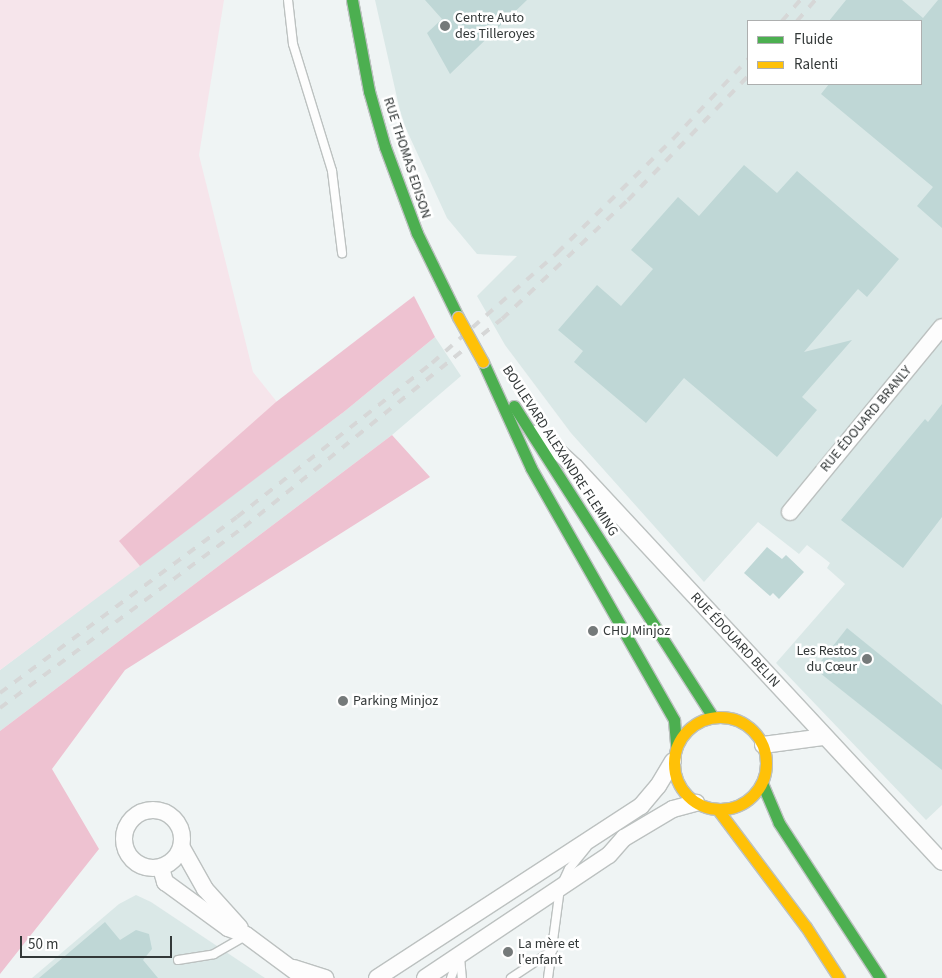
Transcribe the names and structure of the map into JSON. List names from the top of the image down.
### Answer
{
  "streets": {
    "street": [
      "RUE THOMAS EDISON",
      "RUE ÉDOUARD BRANLY",
      "BOULEVARD ALEXANDRE FLEMING",
      "RUE ÉDOUARD BELIN"
    ]
  },
  "crossings": [
    ["RUE THOMAS EDISON", "BOULEVARD ALEXANDRE FLEMING"],
    ["BOULEVARD ALEXANDRE FLEMING", "RUE ÉDOUARD BELIN"]
  ],
  "places": [
    "Centre Auto des Tilleroyes",
    "CHU Minjoz",
    "Les Restos du Cœur",
    "Parking Minjoz",
    "La mère et l'enfant"
  ],
  "legend": ["Fluide", "Ralenti"],
  "scale_bar": "50 m"
}
